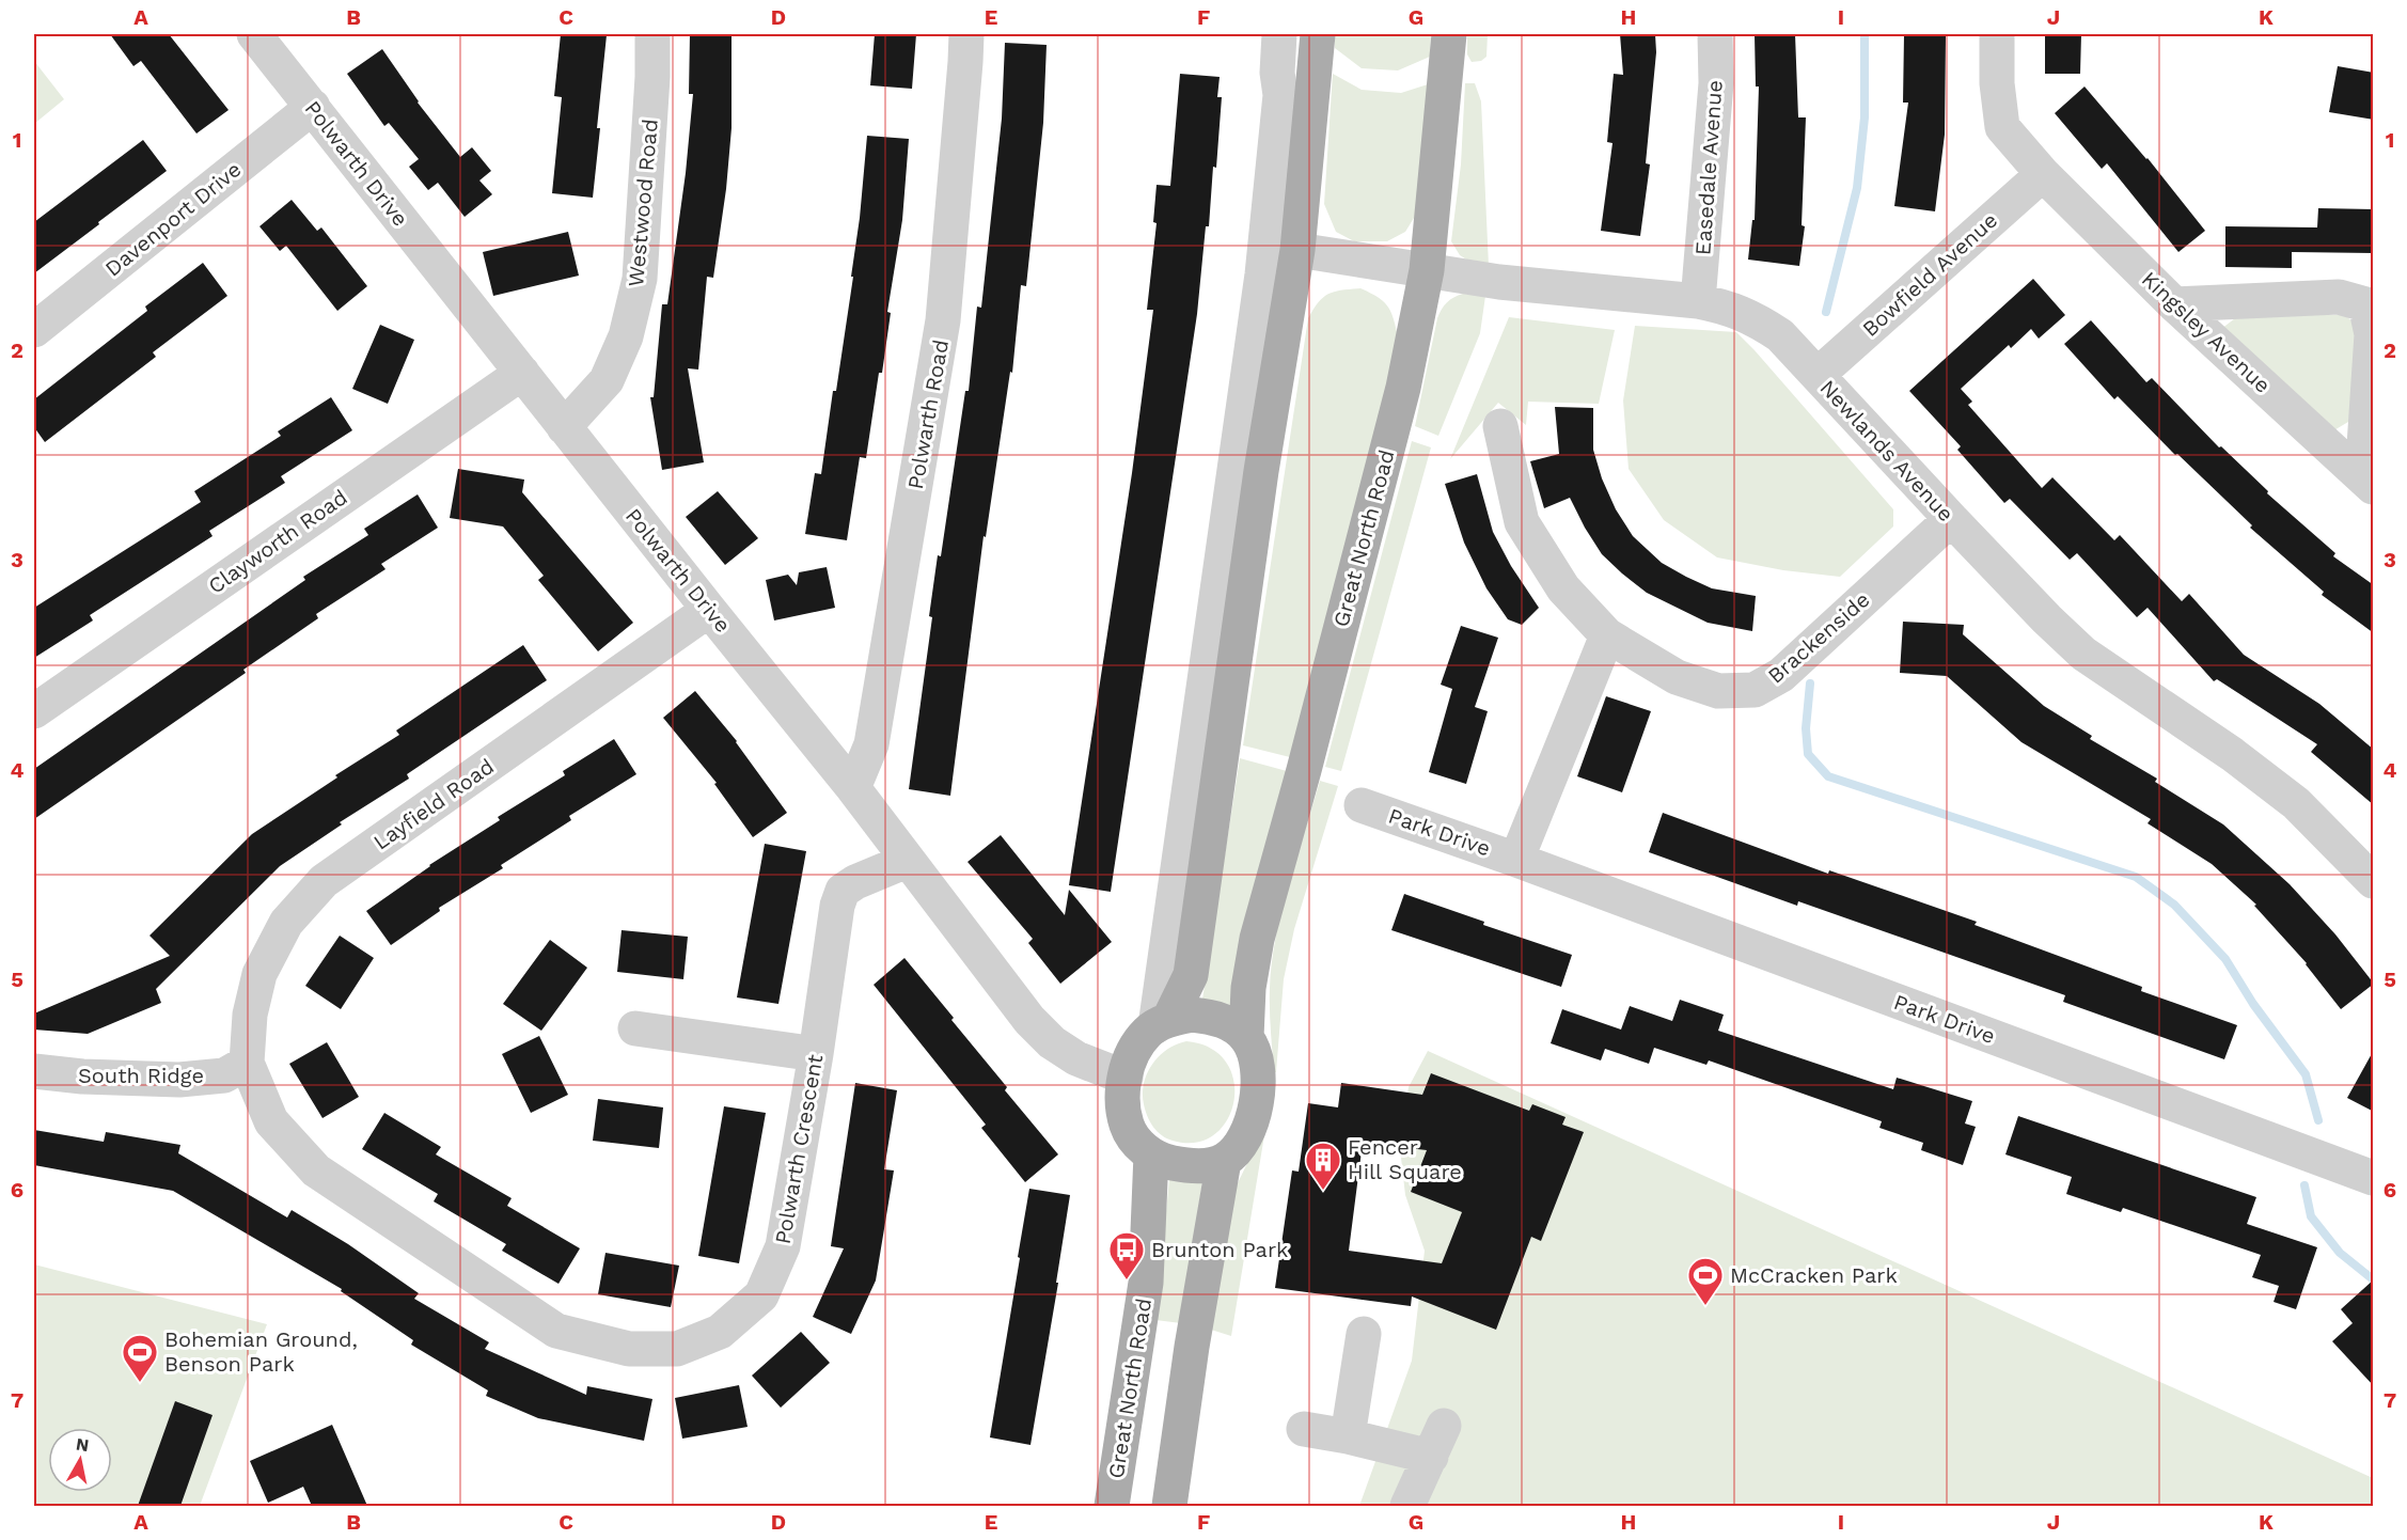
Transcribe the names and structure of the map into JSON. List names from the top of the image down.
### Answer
{
  "streets": {
    "main road": ["Great North Road"],
    "street": [
      "Polwarth Drive",
      "Easedale Avenue",
      "Westwood Road",
      "Davenport Drive",
      "Bowfield Avenue",
      "Kingsley Avenue",
      "Polwarth Road",
      "Newlands Avenue",
      "Clayworth Road",
      "Brackenside",
      "Layfield Road",
      "Park Drive",
      "South Ridge",
      "Polwarth Crescent"
    ]
  },
  "crossings": [
    ["Polwarth Drive", "Westwood Road"],
    ["Polwarth Drive", "Davenport Drive"],
    ["Polwarth Drive", "Polwarth Road"],
    ["Polwarth Drive", "Great North Road"],
    ["Polwarth Drive", "Clayworth Road"],
    ["Polwarth Drive", "Layfield Road"],
    ["Polwarth Drive", "Polwarth Crescent"],
    ["Easedale Avenue", "Newlands Avenue"],
    ["Bowfield Avenue", "Kingsley Avenue"],
    ["Bowfield Avenue", "Newlands Avenue"],
    ["Newlands Avenue", "Great North Road"],
    ["Newlands Avenue", "Brackenside"],
    ["Brackenside", "Park Drive"],
    ["Layfield Road", "South Ridge"],
    ["Layfield Road", "Polwarth Crescent"],
    ["South Ridge", "Polwarth Crescent"]
  ],
  "places": {
    "building": ["Fencer Hill Square"],
    "bus stop": ["Brunton Park"],
    "sports": ["McCracken Park", "Bohemian Ground, Benson Park"]
  },
  "north": "top",
  "grid": {
    "columns": [
      "A",
      "B",
      "C",
      "D",
      "E",
      "F",
      "G",
      "H",
      "I",
      "J",
      "K"
    ],
    "rows": [
      "1",
      "2",
      "3",
      "4",
      "5",
      "6",
      "7"
    ]
  }
}
